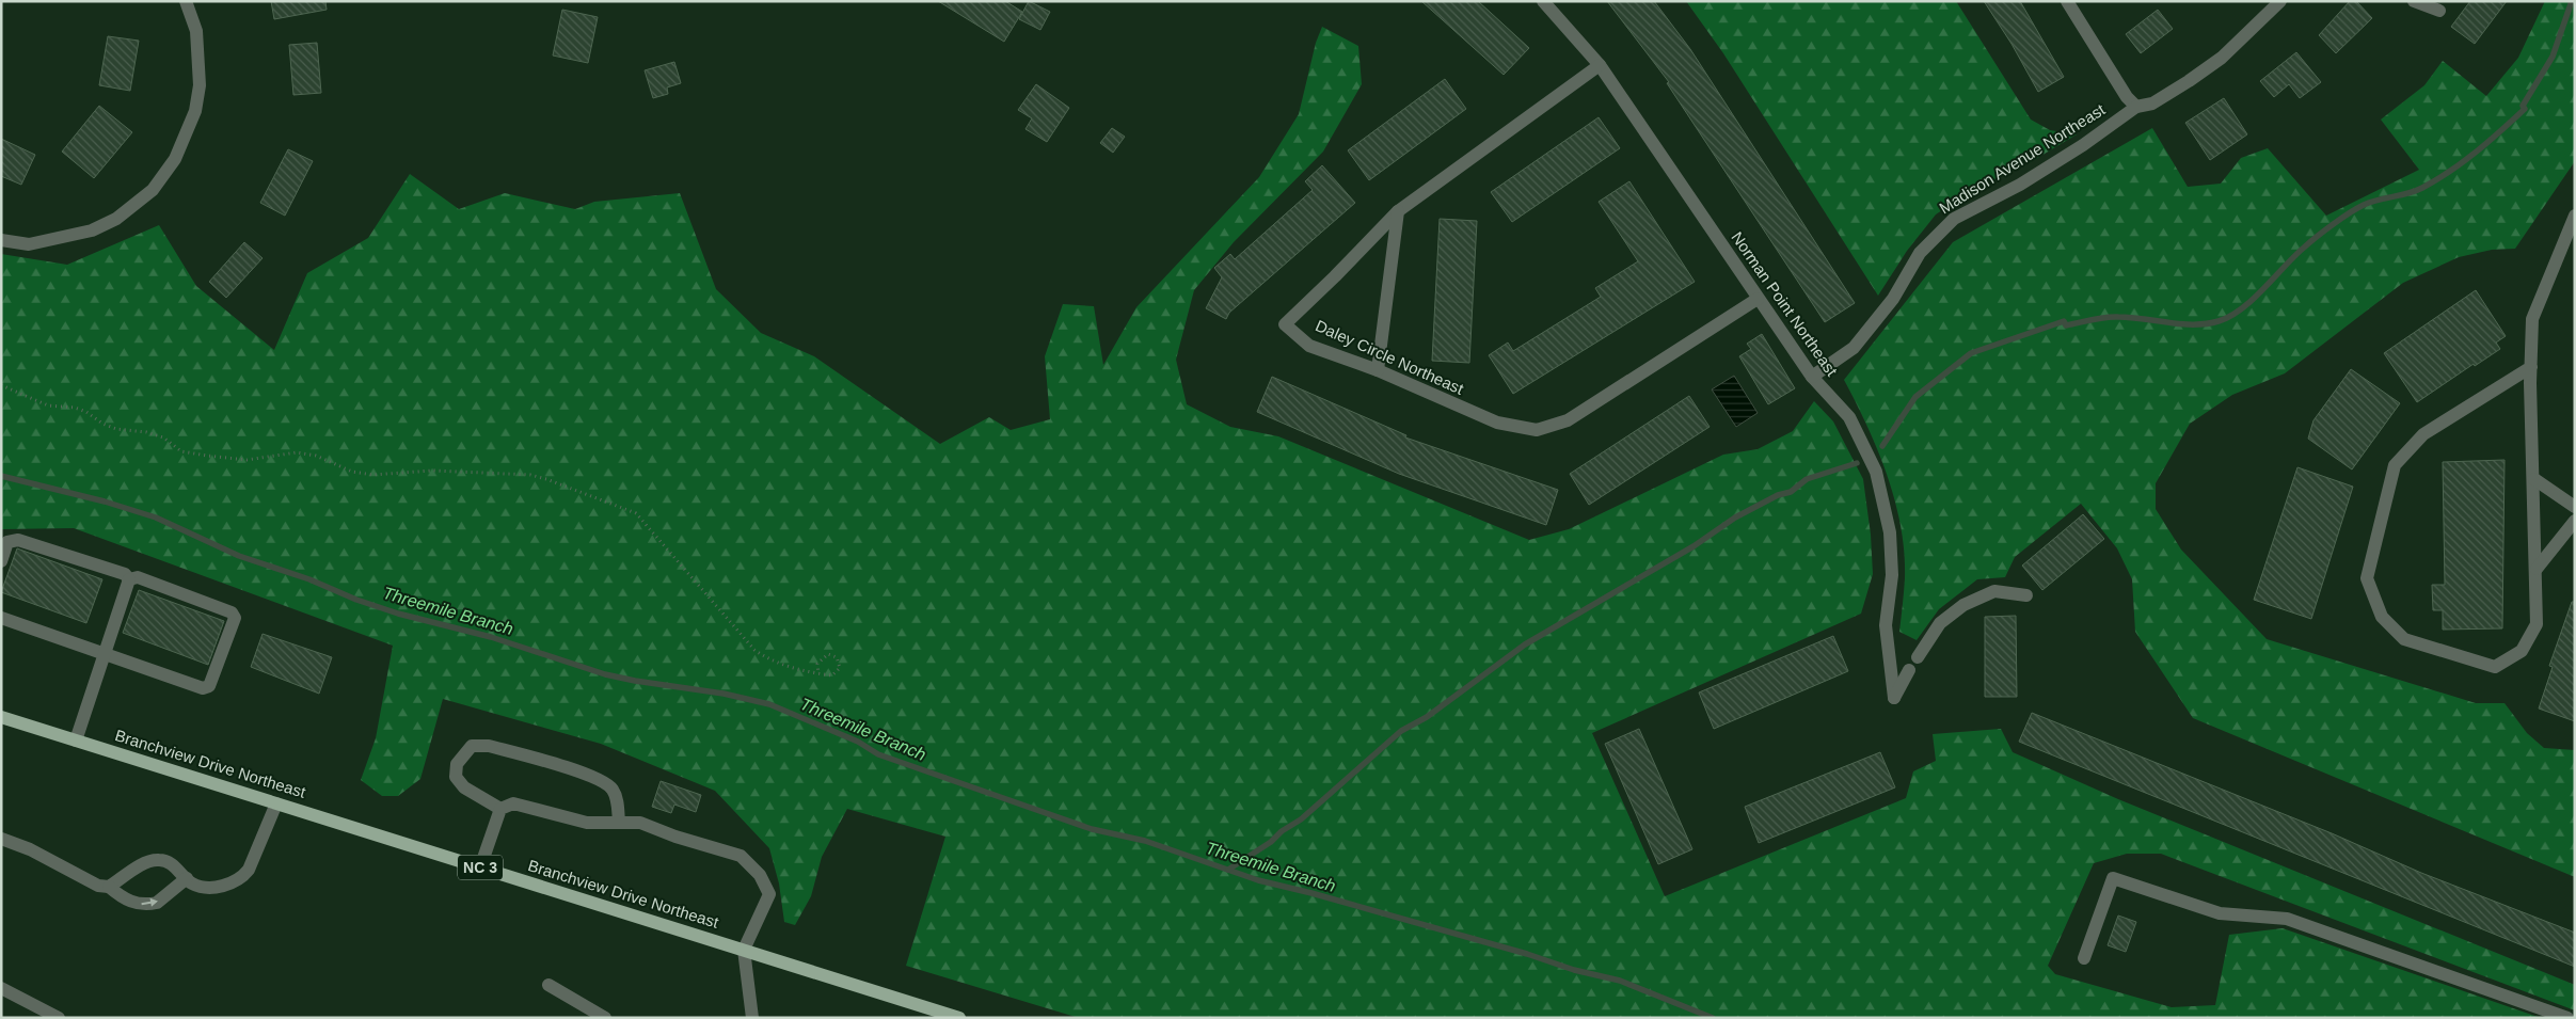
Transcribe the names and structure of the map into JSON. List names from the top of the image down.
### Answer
{
  "streets": {
    "main road": ["Branchview Drive Northeast", "NC 3"],
    "street": ["Madison Avenue Northeast", "Norman Point Northeast", "Daley Circle Northeast"]
  },
  "crossings": [
    ["Madison Avenue Northeast", "Norman Point Northeast"],
    ["Norman Point Northeast", "Daley Circle Northeast"]
  ],
  "water": ["Threemile Branch"]
}
